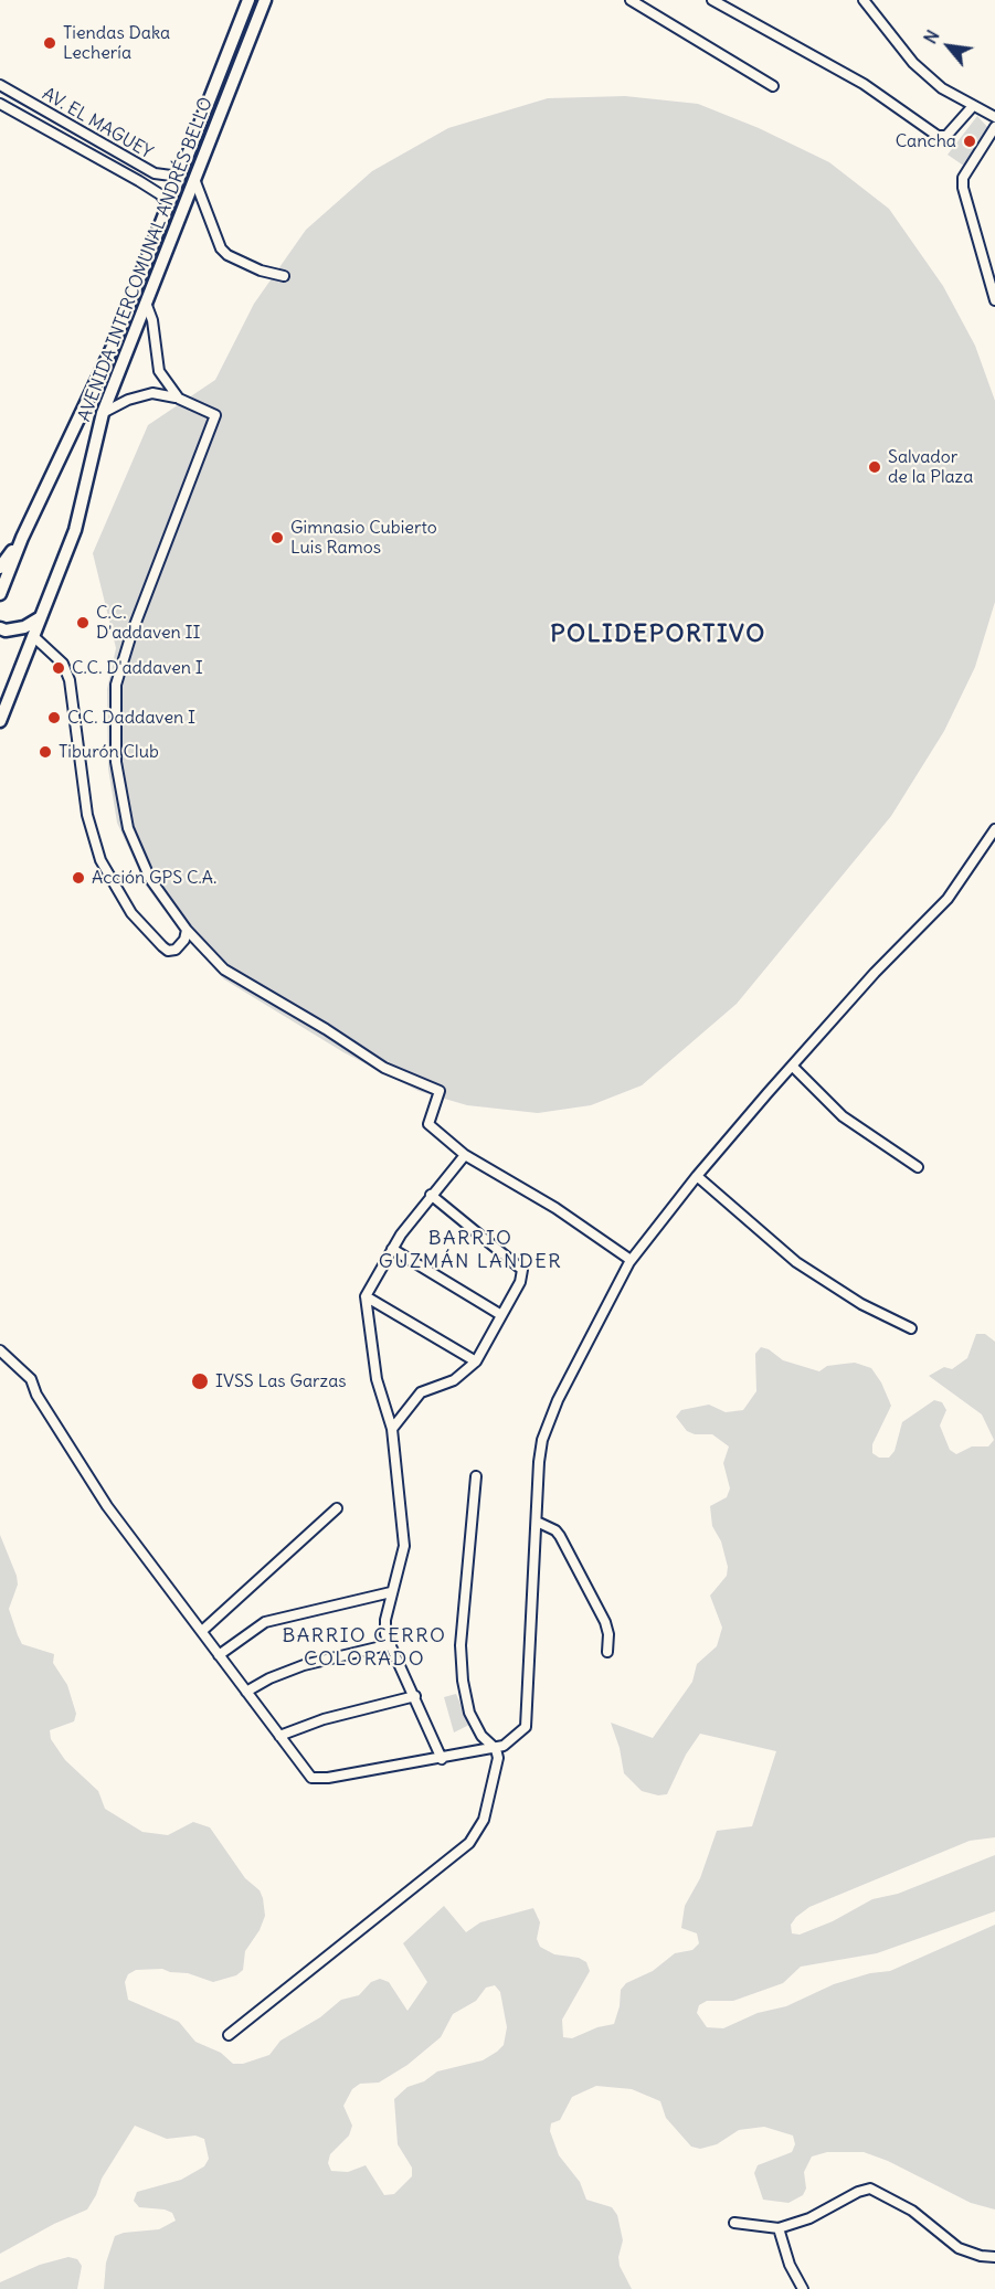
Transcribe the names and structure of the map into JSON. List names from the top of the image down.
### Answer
{
  "streets": {
    "main road": ["AVENIDA INTERCOMUNAL ANDRÉS BELLO"],
    "street": ["AV. EL MAGUEY"]
  },
  "crossings": [
    ["AV. EL MAGUEY", "AVENIDA INTERCOMUNAL ANDRÉS BELLO"]
  ],
  "districts": ["POLIDEPORTIVO", "BARRIO GUZMÁN LANDER", "BARRIO CERRO COLORADO"],
  "places": [
    "Tiendas Daka Lechería",
    "Cancha",
    "Salvador de la Plaza",
    "Gimnasio Cubierto Luis Ramos",
    "C.C. D'addaven II",
    "C.C. D'addaven I",
    "C.C. Daddaven I",
    "Tiburón Club",
    "Acción GPS C.A.",
    "IVSS Las Garzas"
  ],
  "north": "top left"
}
